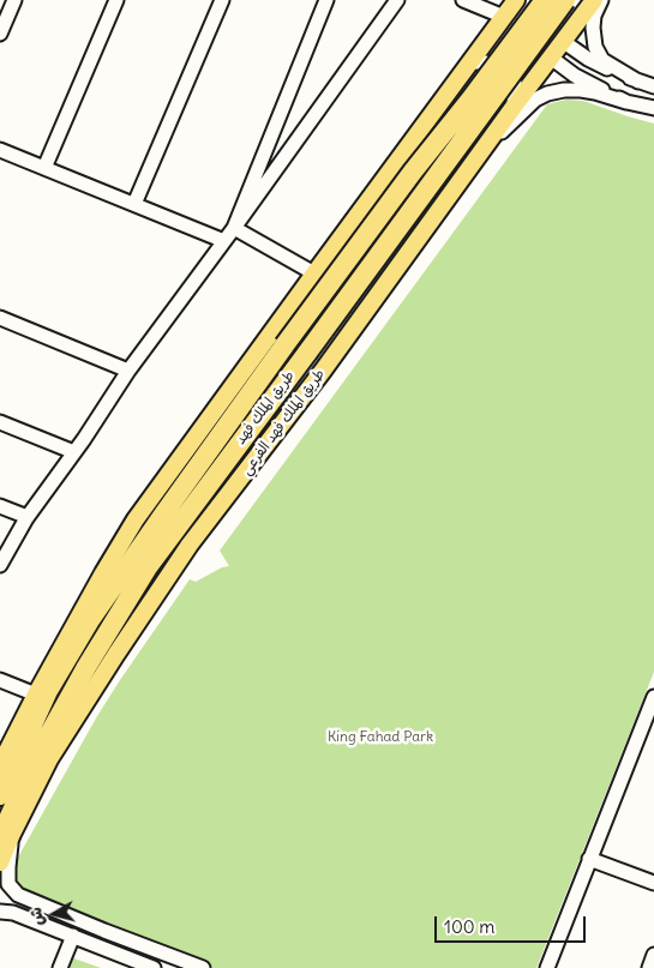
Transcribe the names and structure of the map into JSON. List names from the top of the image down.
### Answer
{
  "streets": {
    "highway": ["طريق الملك فهد"],
    "main road": ["طريق الملك فهد الفرعي"]
  },
  "crossings": [
    ["طريق الملك فهد", "طريق الملك فهد الفرعي"]
  ],
  "parks": ["King Fahad Park"],
  "scale_bar": "100 m",
  "north": "left"
}
